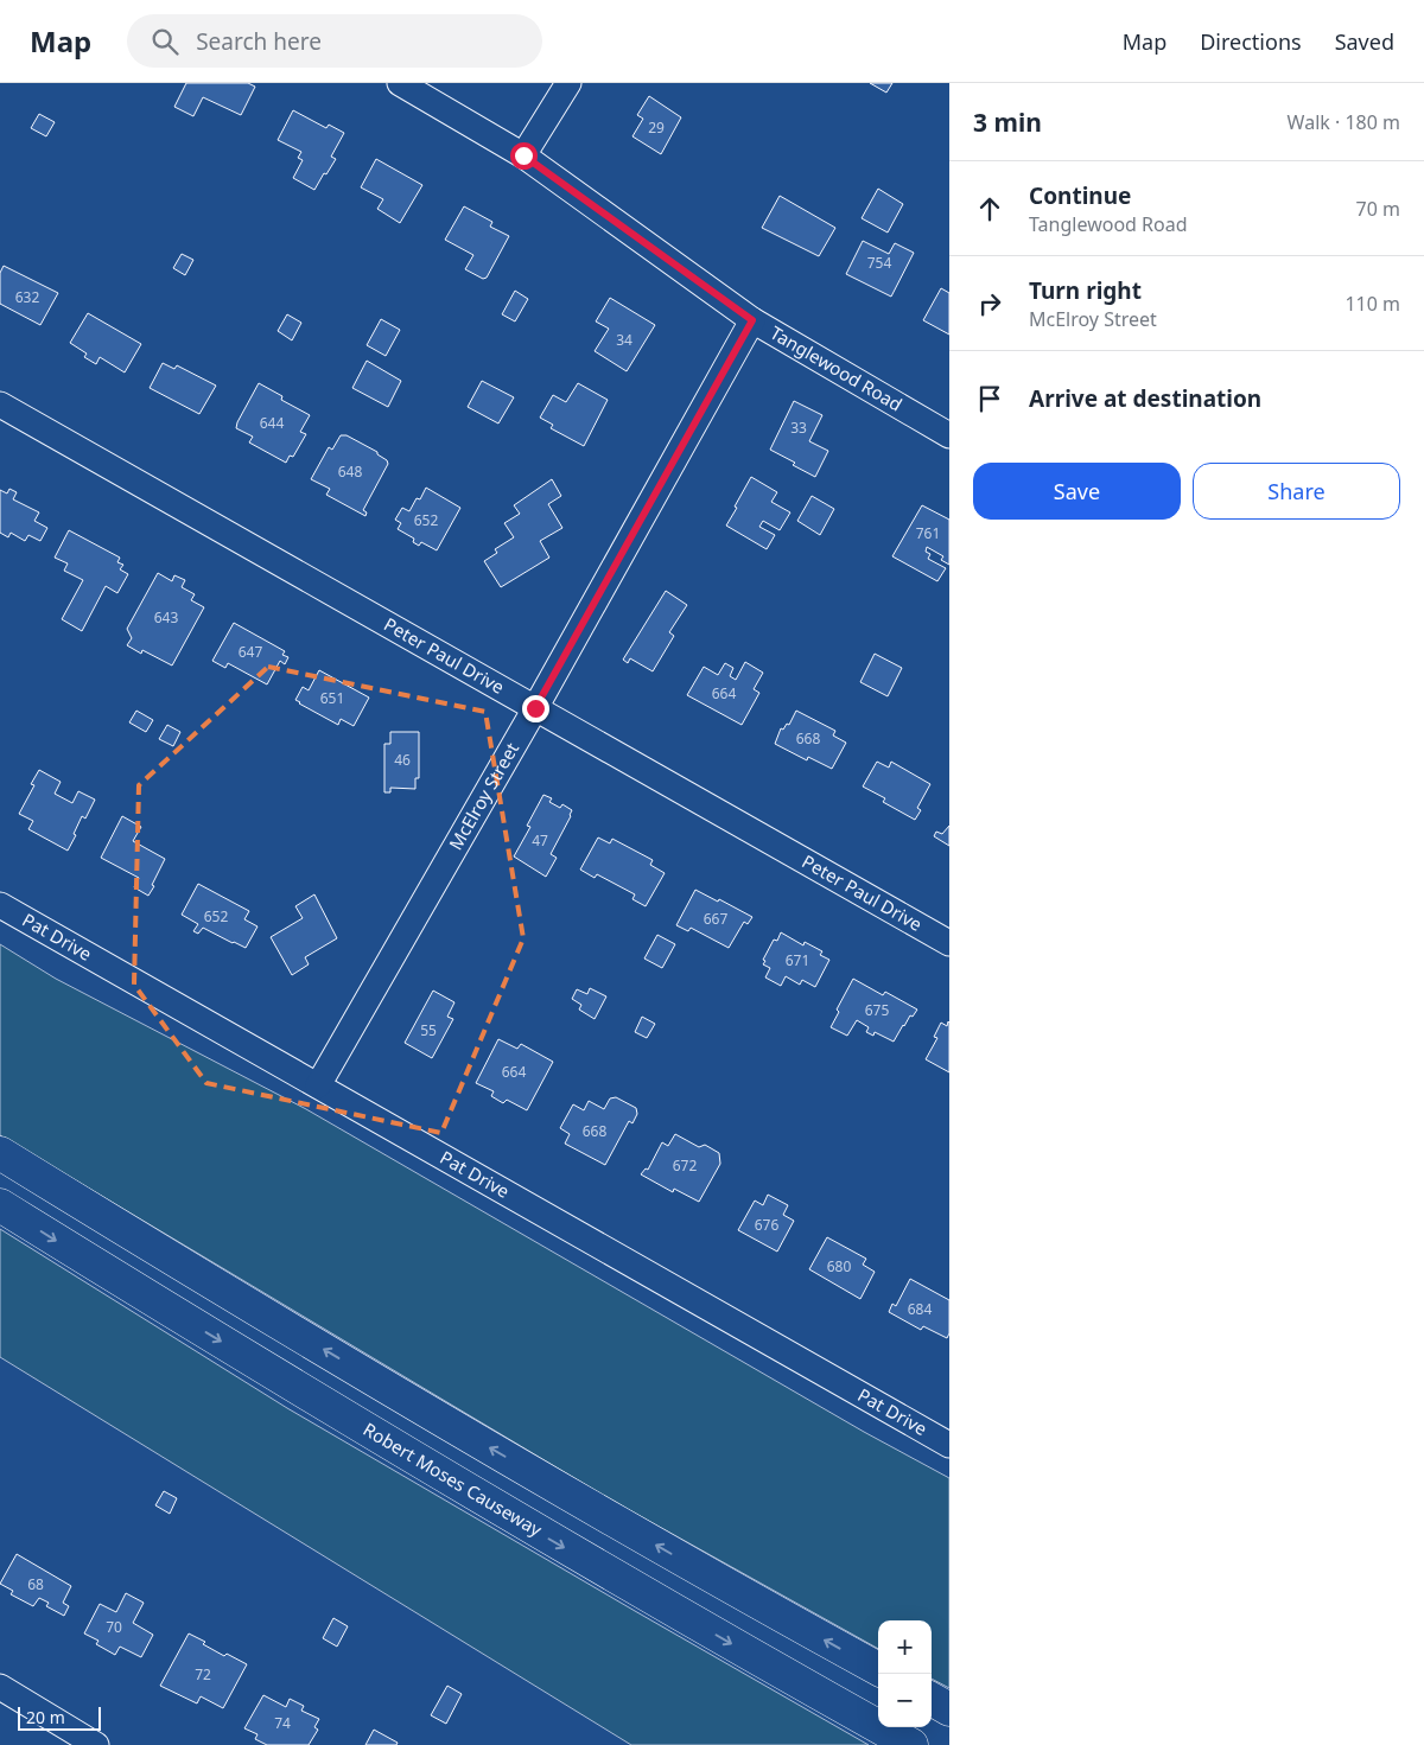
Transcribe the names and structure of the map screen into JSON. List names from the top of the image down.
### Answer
{
  "streets": {
    "highway": ["Robert Moses Causeway"],
    "street": [
      "Tanglewood Road",
      "Peter Paul Drive",
      "McElroy Street",
      "Pat Drive"
    ]
  },
  "crossings": [
    ["Tanglewood Road", "McElroy Street"],
    ["Peter Paul Drive", "McElroy Street"],
    ["McElroy Street", "Pat Drive"]
  ],
  "house_numbers": [
    "29",
    "754",
    "632",
    "34",
    "644",
    "33",
    "648",
    "652",
    "761",
    "643",
    "647",
    "664",
    "651",
    "668",
    "46",
    "47",
    "652",
    "667",
    "671",
    "675",
    "55",
    "664",
    "668",
    "672",
    "676",
    "680",
    "684",
    "68",
    "70",
    "72",
    "74"
  ],
  "scale_bar": "20 m",
  "page": {
    "header": "Map",
    "search": "Search here",
    "nav": ["Map", "Directions", "Saved"],
    "heading": ["3 min", "Walk · 180 m"],
    "list": [
      ["Continue", "Tanglewood Road", "70 m"],
      ["Turn right", "McElroy Street", "110 m"],
      "Arrive at destination"
    ],
    "buttons": ["Save", "Share"],
    "map_buttons": ["+", "−"],
    "scale": "20 m"
  }
}
